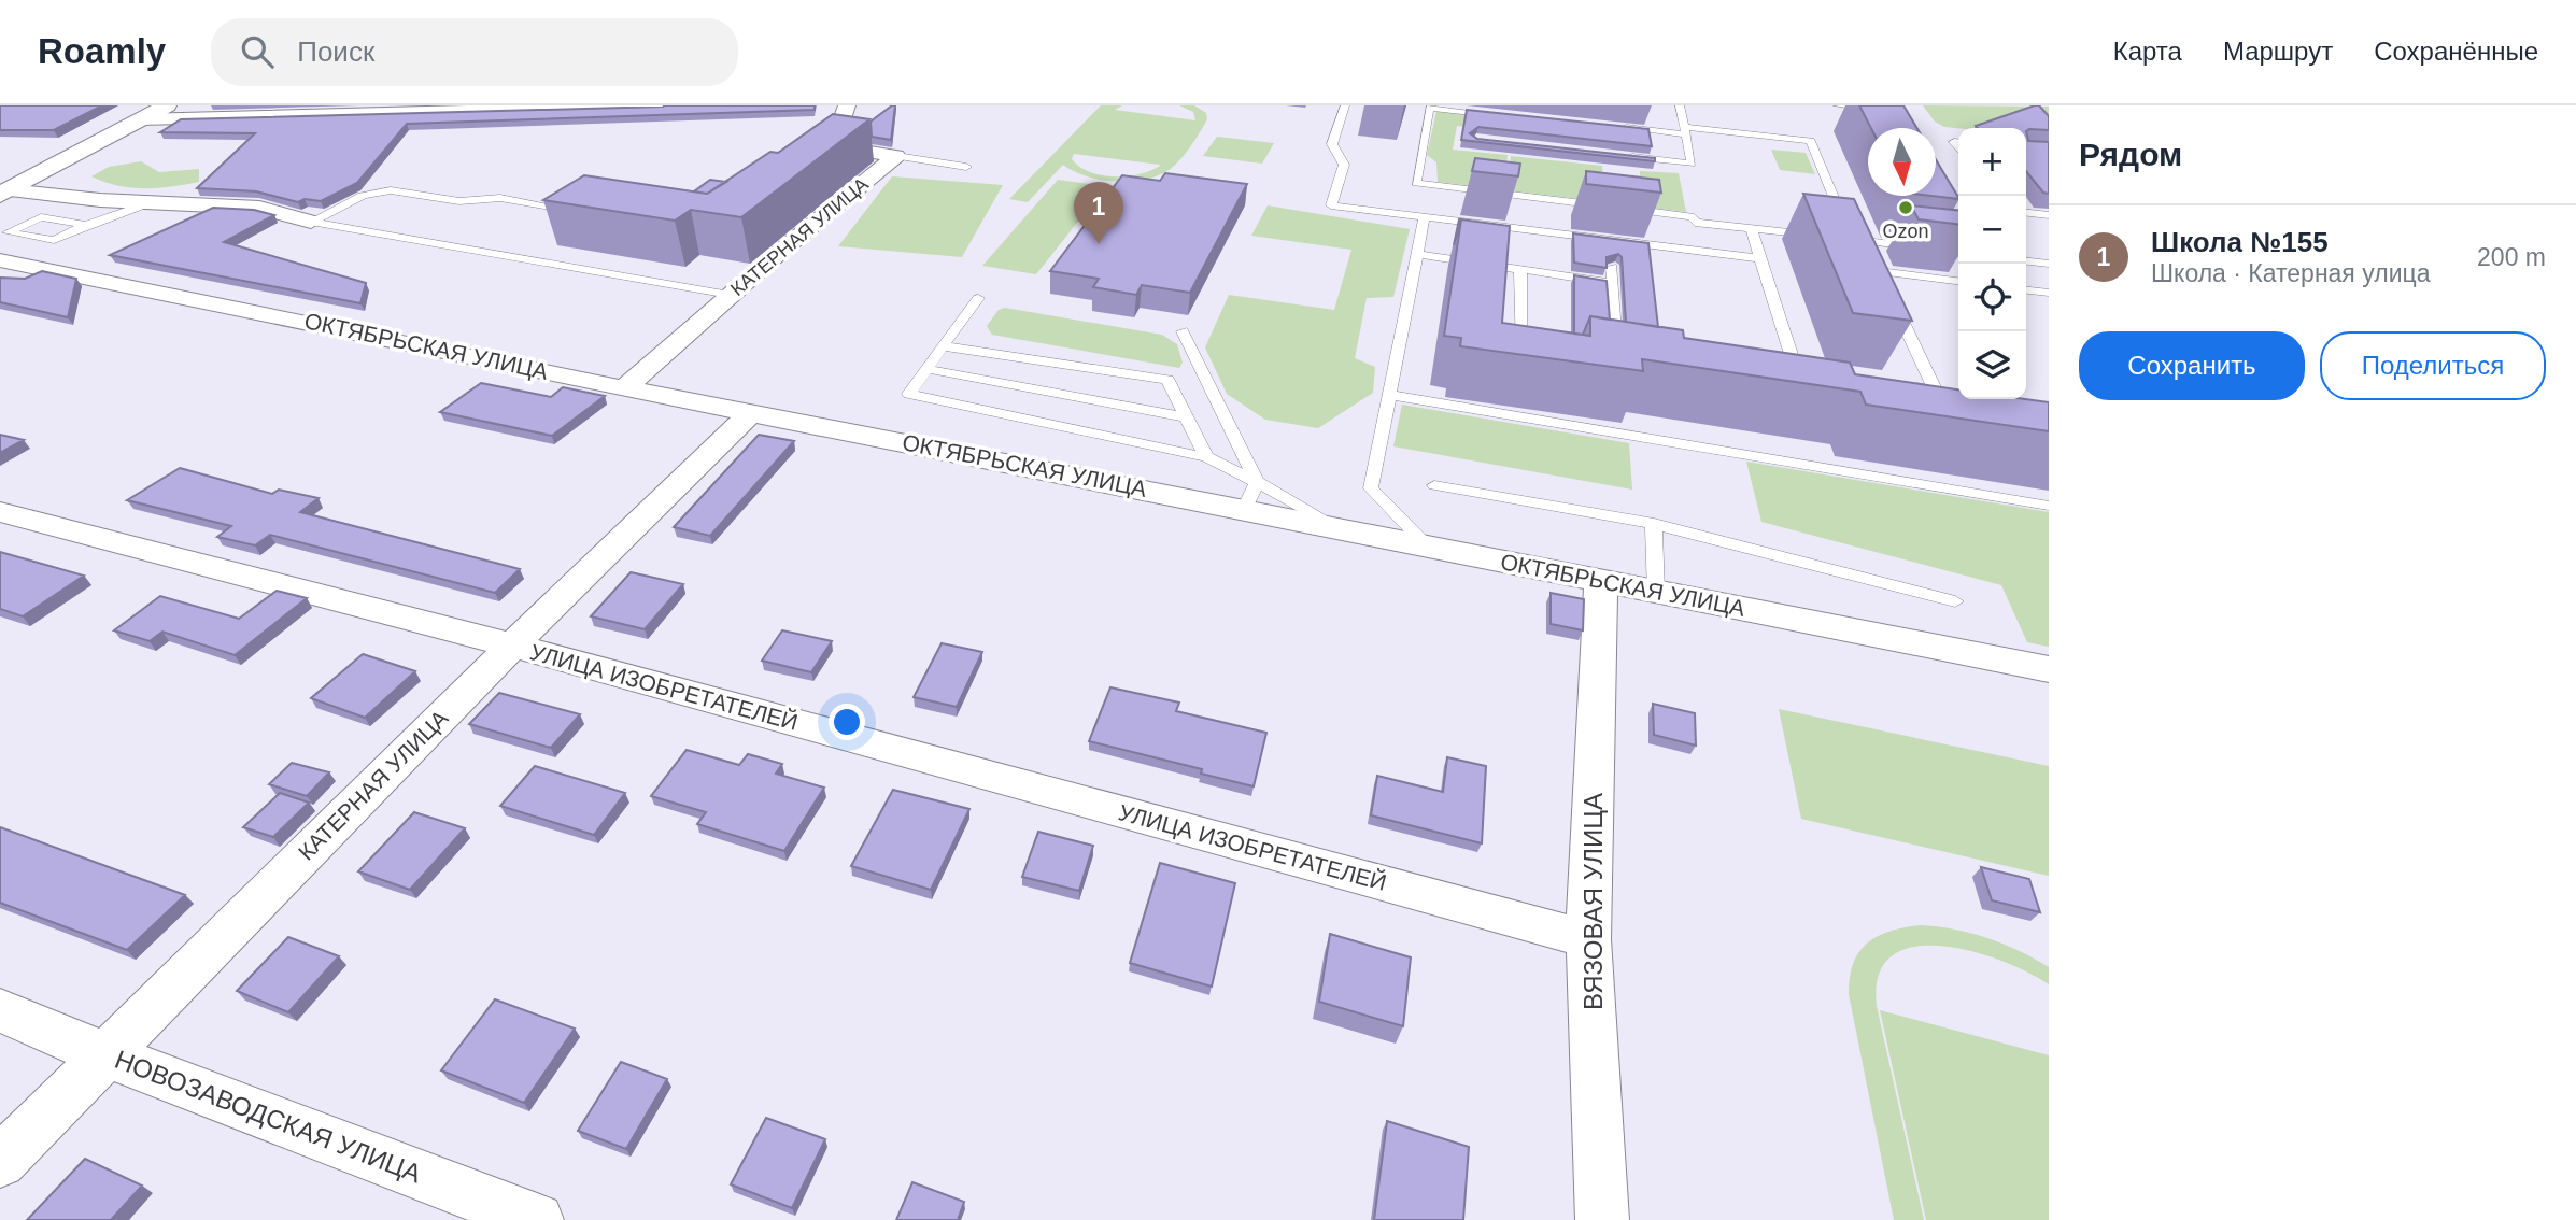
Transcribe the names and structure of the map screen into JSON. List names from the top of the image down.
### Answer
{
  "streets": {
    "street": [
      "КАТЕРНАЯ УЛИЦА",
      "ОКТЯБРЬСКАЯ УЛИЦА",
      "УЛИЦА ИЗОБРЕТАТЕЛЕЙ",
      "ВЯЗОВАЯ УЛИЦА",
      "НОВОЗАВОДСКАЯ УЛИЦА"
    ]
  },
  "crossings": [
    ["КАТЕРНАЯ УЛИЦА", "ОКТЯБРЬСКАЯ УЛИЦА"],
    ["КАТЕРНАЯ УЛИЦА", "УЛИЦА ИЗОБРЕТАТЕЛЕЙ"],
    ["КАТЕРНАЯ УЛИЦА", "НОВОЗАВОДСКАЯ УЛИЦА"],
    ["ОКТЯБРЬСКАЯ УЛИЦА", "ВЯЗОВАЯ УЛИЦА"],
    ["УЛИЦА ИЗОБРЕТАТЕЛЕЙ", "ВЯЗОВАЯ УЛИЦА"]
  ],
  "places": ["Ozon"],
  "north": "bottom",
  "page": {
    "header": "Roamly",
    "search": "Поиск",
    "nav": ["Карта", "Маршрут", "Сохранённые"],
    "heading": "Рядом",
    "map_buttons": ["+", "−"],
    "pins": "1",
    "list": [
      {
        "mark": "1",
        "name": "Школа №155",
        "note": "Школа · Катерная улица",
        "value": "200 m"
      }
    ],
    "buttons": ["Сохранить", "Поделиться"]
  }
}
